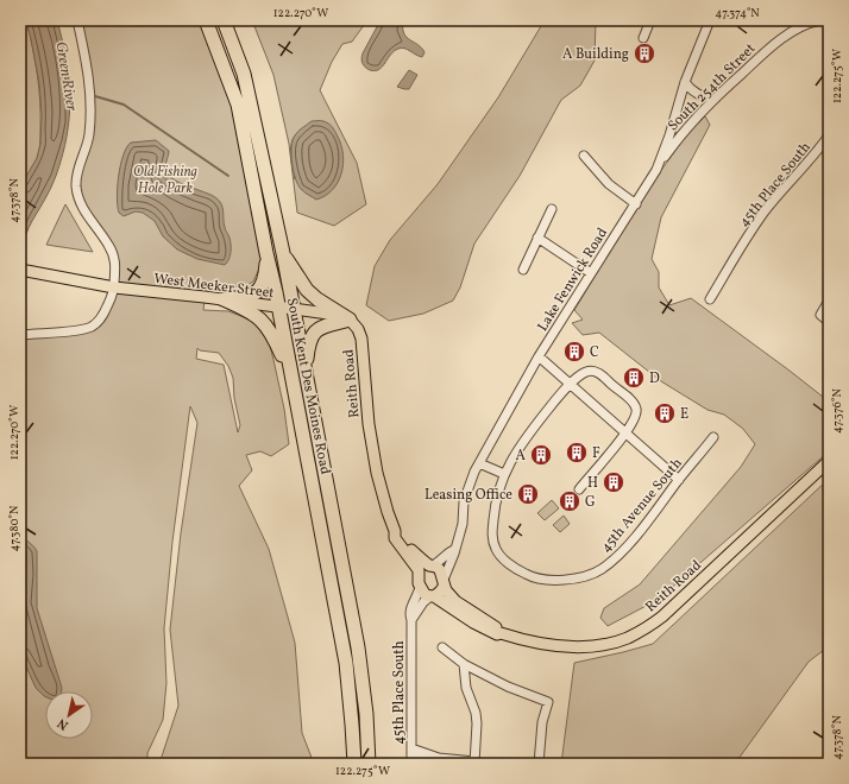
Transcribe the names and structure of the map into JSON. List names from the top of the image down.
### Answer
{
  "streets": {
    "highway": ["South Kent Des Moines Road"],
    "main road": ["West Meeker Street", "Reith Road"],
    "street": [
      "South 254th Street",
      "45th Place South",
      "Lake Fenwick Road",
      "45th Avenue South"
    ]
  },
  "crossings": [
    ["South 254th Street", "Lake Fenwick Road"],
    ["45th Place South", "Lake Fenwick Road"],
    ["45th Place South", "Reith Road"],
    ["Lake Fenwick Road", "Reith Road"],
    ["West Meeker Street", "South Kent Des Moines Road"]
  ],
  "water": ["Green River"],
  "parks": ["Old Fishing Hole Park"],
  "places": {
    "building": [
      "A Building",
      "C",
      "D",
      "E",
      "F",
      "A",
      "H",
      "Leasing Office",
      "G"
    ]
  },
  "north": "bottom left",
  "coordinates": [
    "122.270°W",
    "47.374°N",
    "122.275°W",
    "47.378°N",
    "47.376°N",
    "47.380°N"
  ]
}
